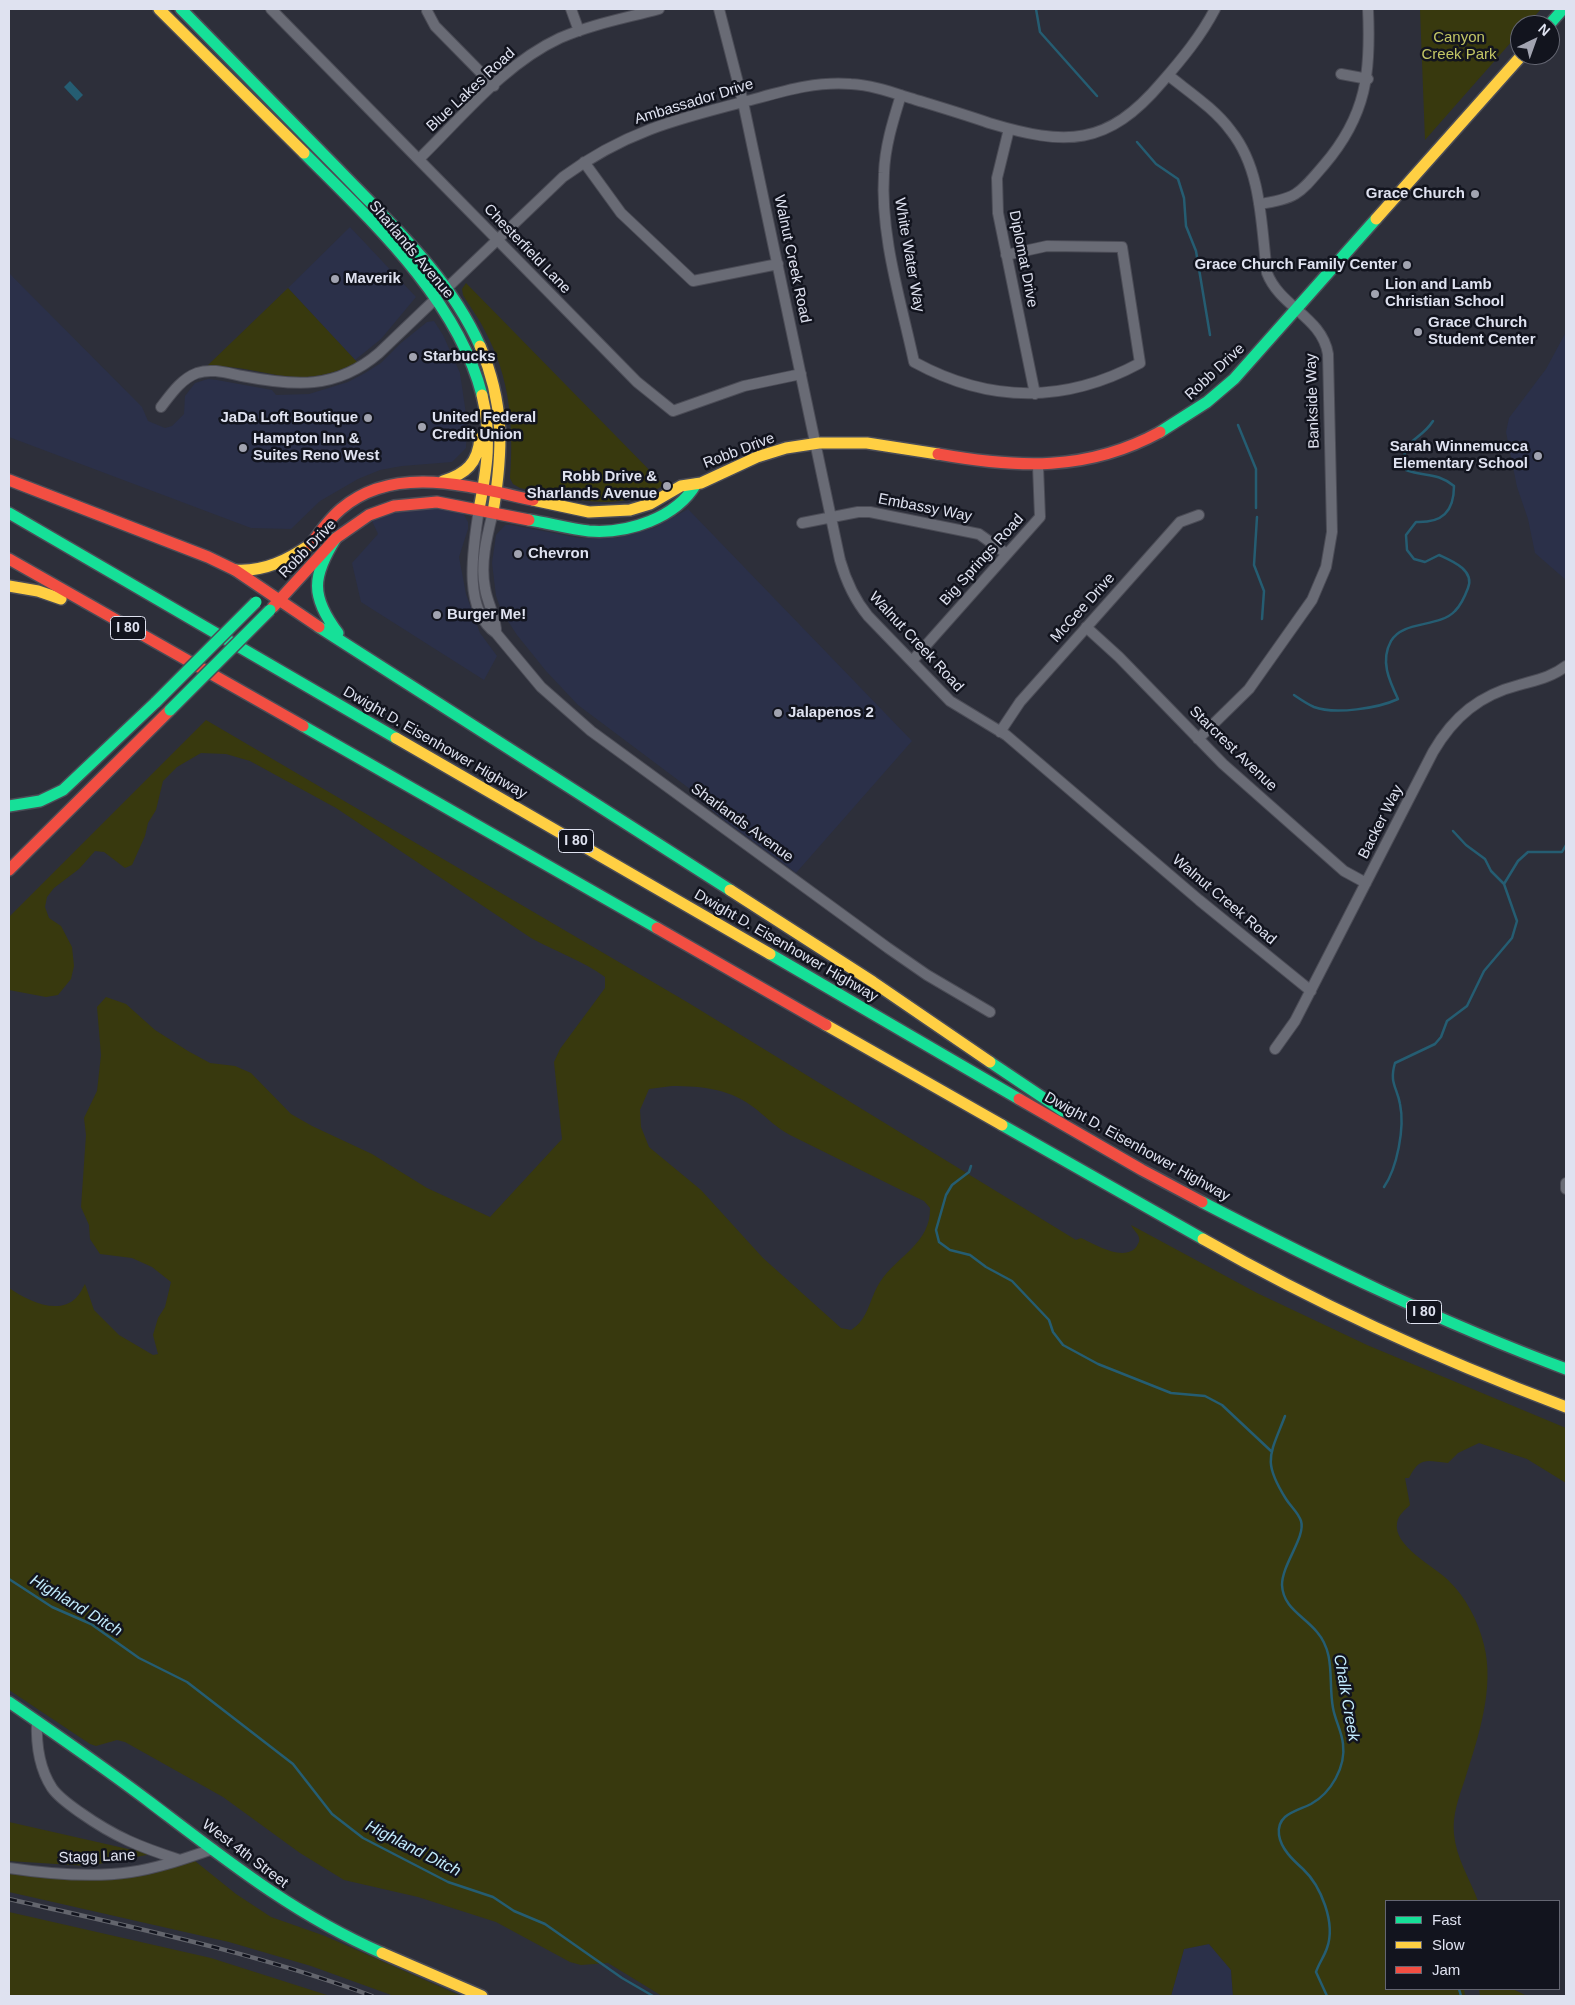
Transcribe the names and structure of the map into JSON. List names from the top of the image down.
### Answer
{
  "streets": {
    "main road": [
      "Sharlands Avenue",
      "Robb Drive",
      "I 80",
      "Dwight D. Eisenhower Highway",
      "West 4th Street"
    ],
    "street": [
      "Blue Lakes Road",
      "Ambassador Drive",
      "Chesterfield Lane",
      "White Water Way",
      "Walnut Creek Road",
      "Diplomat Drive",
      "Bankside Way",
      "Embassy Way",
      "Big Springs Road",
      "McGee Drive",
      "Starcrest Avenue",
      "Backer Way",
      "Stagg Lane"
    ]
  },
  "crossings": [
    ["Blue Lakes Road", "Chesterfield Lane"],
    ["Ambassador Drive", "Chesterfield Lane"],
    ["Ambassador Drive", "Sharlands Avenue"],
    ["Ambassador Drive", "White Water Way"],
    ["Ambassador Drive", "Walnut Creek Road"],
    ["Ambassador Drive", "Diplomat Drive"],
    ["Ambassador Drive", "Bankside Way"],
    ["Chesterfield Lane", "Walnut Creek Road"],
    ["Sharlands Avenue", "Robb Drive"],
    ["White Water Way", "Diplomat Drive"],
    ["Walnut Creek Road", "Robb Drive"],
    ["Walnut Creek Road", "Embassy Way"],
    ["Walnut Creek Road", "Big Springs Road"],
    ["Walnut Creek Road", "McGee Drive"],
    ["Walnut Creek Road", "Backer Way"],
    ["Robb Drive", "Bankside Way"],
    ["Robb Drive", "Big Springs Road"],
    ["Bankside Way", "Starcrest Avenue"],
    ["Embassy Way", "Big Springs Road"],
    ["McGee Drive", "Starcrest Avenue"],
    ["Starcrest Avenue", "Backer Way"],
    ["West 4th Street", "Stagg Lane"]
  ],
  "water": ["Highland Ditch", "Chalk Creek"],
  "parks": ["Canyon Creek Park"],
  "places": [
    "Grace Church",
    "Grace Church Family Center",
    "Maverik",
    "Lion and Lamb Christian School",
    "Grace Church Student Center",
    "Starbucks",
    "JaDa Loft Boutique",
    "United Federal Credit Union",
    "Hampton Inn & Suites Reno West",
    "Sarah Winnemucca Elementary School",
    "Robb Drive & Sharlands Avenue",
    "Chevron",
    "Burger Me!",
    "Jalapenos 2"
  ],
  "legend": ["Fast", "Slow", "Jam"],
  "north": "top right"
}
